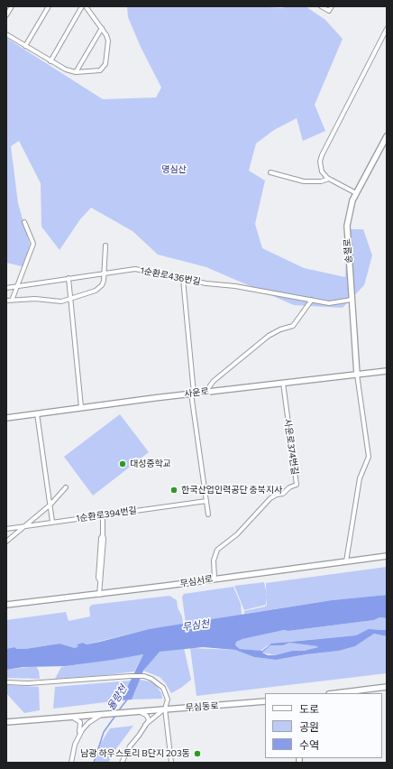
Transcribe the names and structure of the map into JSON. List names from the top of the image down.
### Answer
{
  "streets": {
    "street": [
      "송절로",
      "1순환로436번길",
      "사운로",
      "사운로374번길",
      "1순환로394번길",
      "무심서로",
      "무심동로"
    ]
  },
  "crossings": [
    ["송절로", "1순환로436번길"],
    ["송절로", "사운로"],
    ["사운로", "사운로374번길"],
    ["사운로374번길", "무심서로"]
  ],
  "water": ["무심천", "율량천"],
  "parks": ["명심산"],
  "places": ["대성중학교", "한국산업인력공단 충북지사", "남광 하우스토리 B단지 203동"],
  "legend": ["도로", "공원", "수역"]
}
